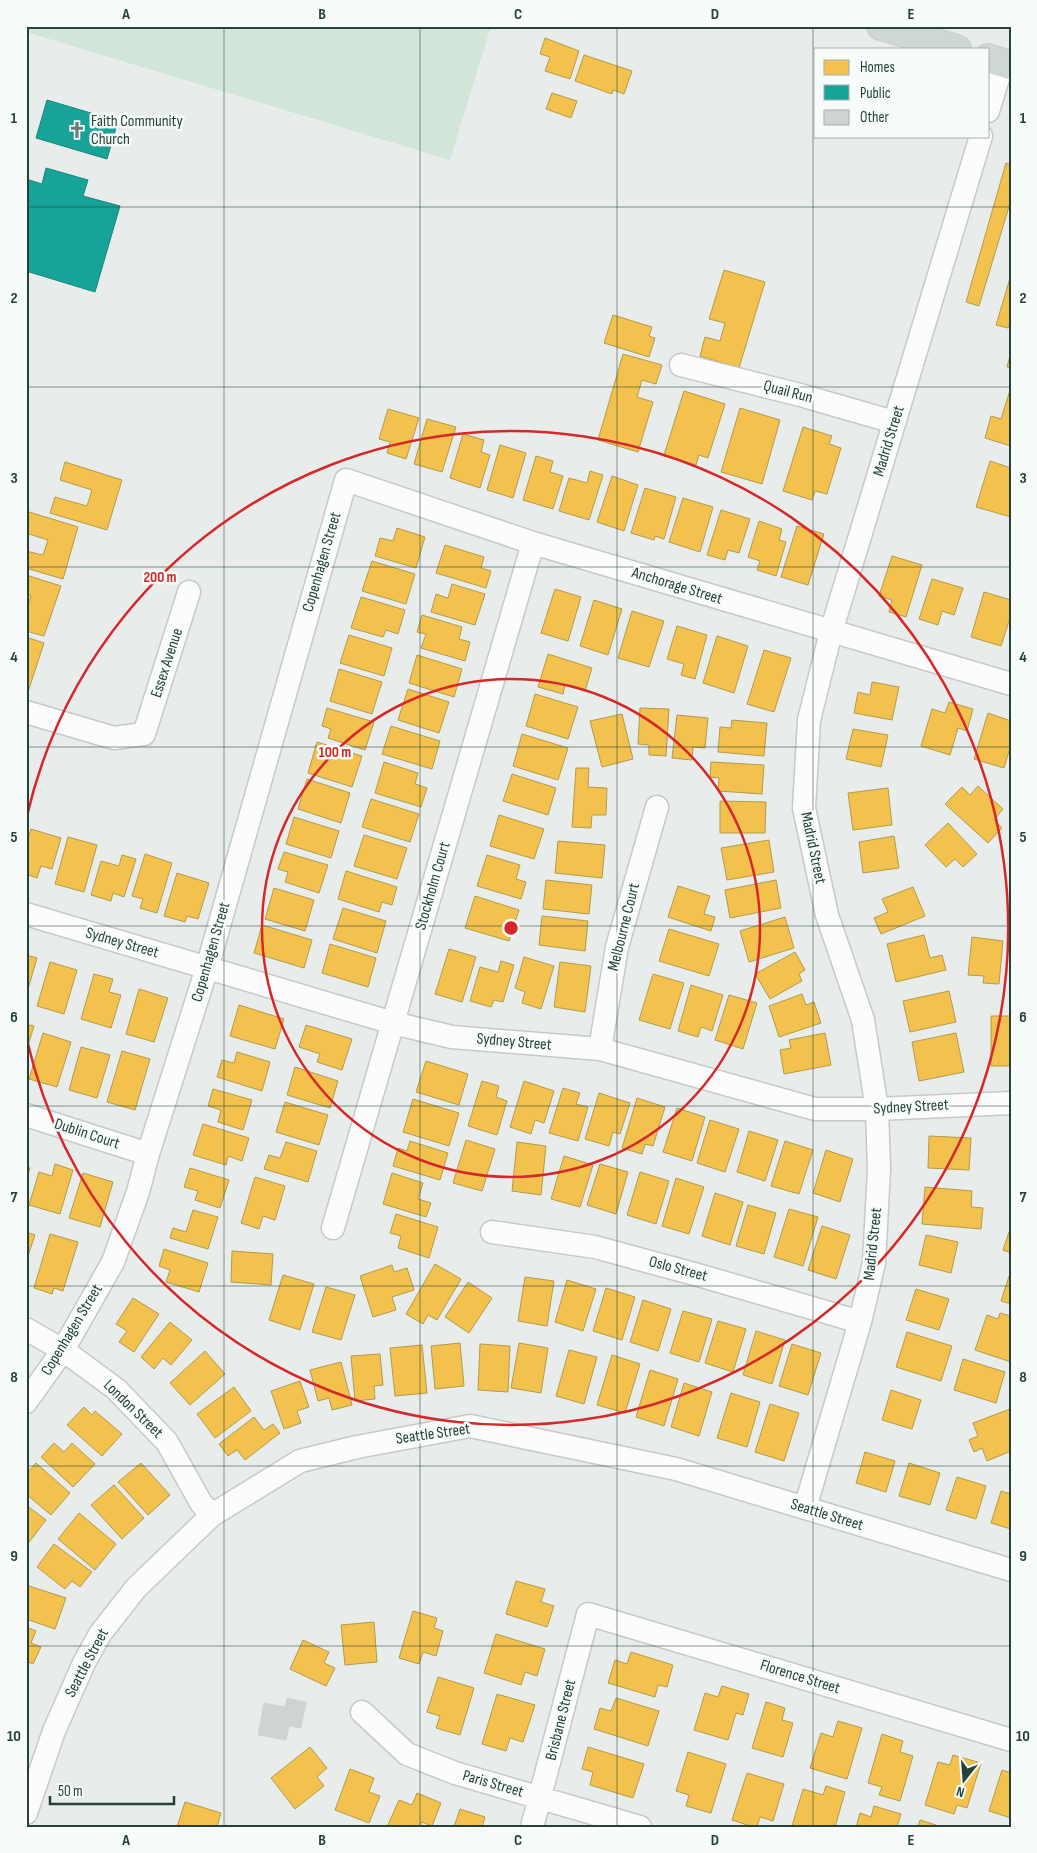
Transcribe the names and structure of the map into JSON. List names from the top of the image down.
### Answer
{
  "streets": {
    "street": [
      "Quail Run",
      "Madrid Street",
      "Copenhagen Street",
      "Anchorage Street",
      "Essex Avenue",
      "Stockholm Court",
      "Melbourne Court",
      "Sydney Street",
      "Dublin Court",
      "Oslo Street",
      "London Street",
      "Seattle Street",
      "Florence Street",
      "Brisbane Street",
      "Paris Street"
    ]
  },
  "crossings": [
    ["Quail Run", "Madrid Street"],
    ["Madrid Street", "Anchorage Street"],
    ["Madrid Street", "Sydney Street"],
    ["Madrid Street", "Oslo Street"],
    ["Madrid Street", "Seattle Street"],
    ["Copenhagen Street", "Anchorage Street"],
    ["Copenhagen Street", "Sydney Street"],
    ["Copenhagen Street", "Dublin Court"],
    ["Copenhagen Street", "London Street"],
    ["Anchorage Street", "Stockholm Court"],
    ["Stockholm Court", "Sydney Street"],
    ["Melbourne Court", "Sydney Street"],
    ["London Street", "Seattle Street"],
    ["Florence Street", "Brisbane Street"],
    ["Brisbane Street", "Paris Street"]
  ],
  "places": {
    "church": ["Faith Community Church"]
  },
  "legend": ["Homes", "Public", "Other"],
  "scale_bar": "50 m",
  "north": "bottom",
  "grid": {
    "columns": [
      "A",
      "B",
      "C",
      "D",
      "E"
    ],
    "rows": [
      "1",
      "2",
      "3",
      "4",
      "5",
      "6",
      "7",
      "8",
      "9",
      "10"
    ]
  },
  "rings": ["200 m", "100 m"]
}
